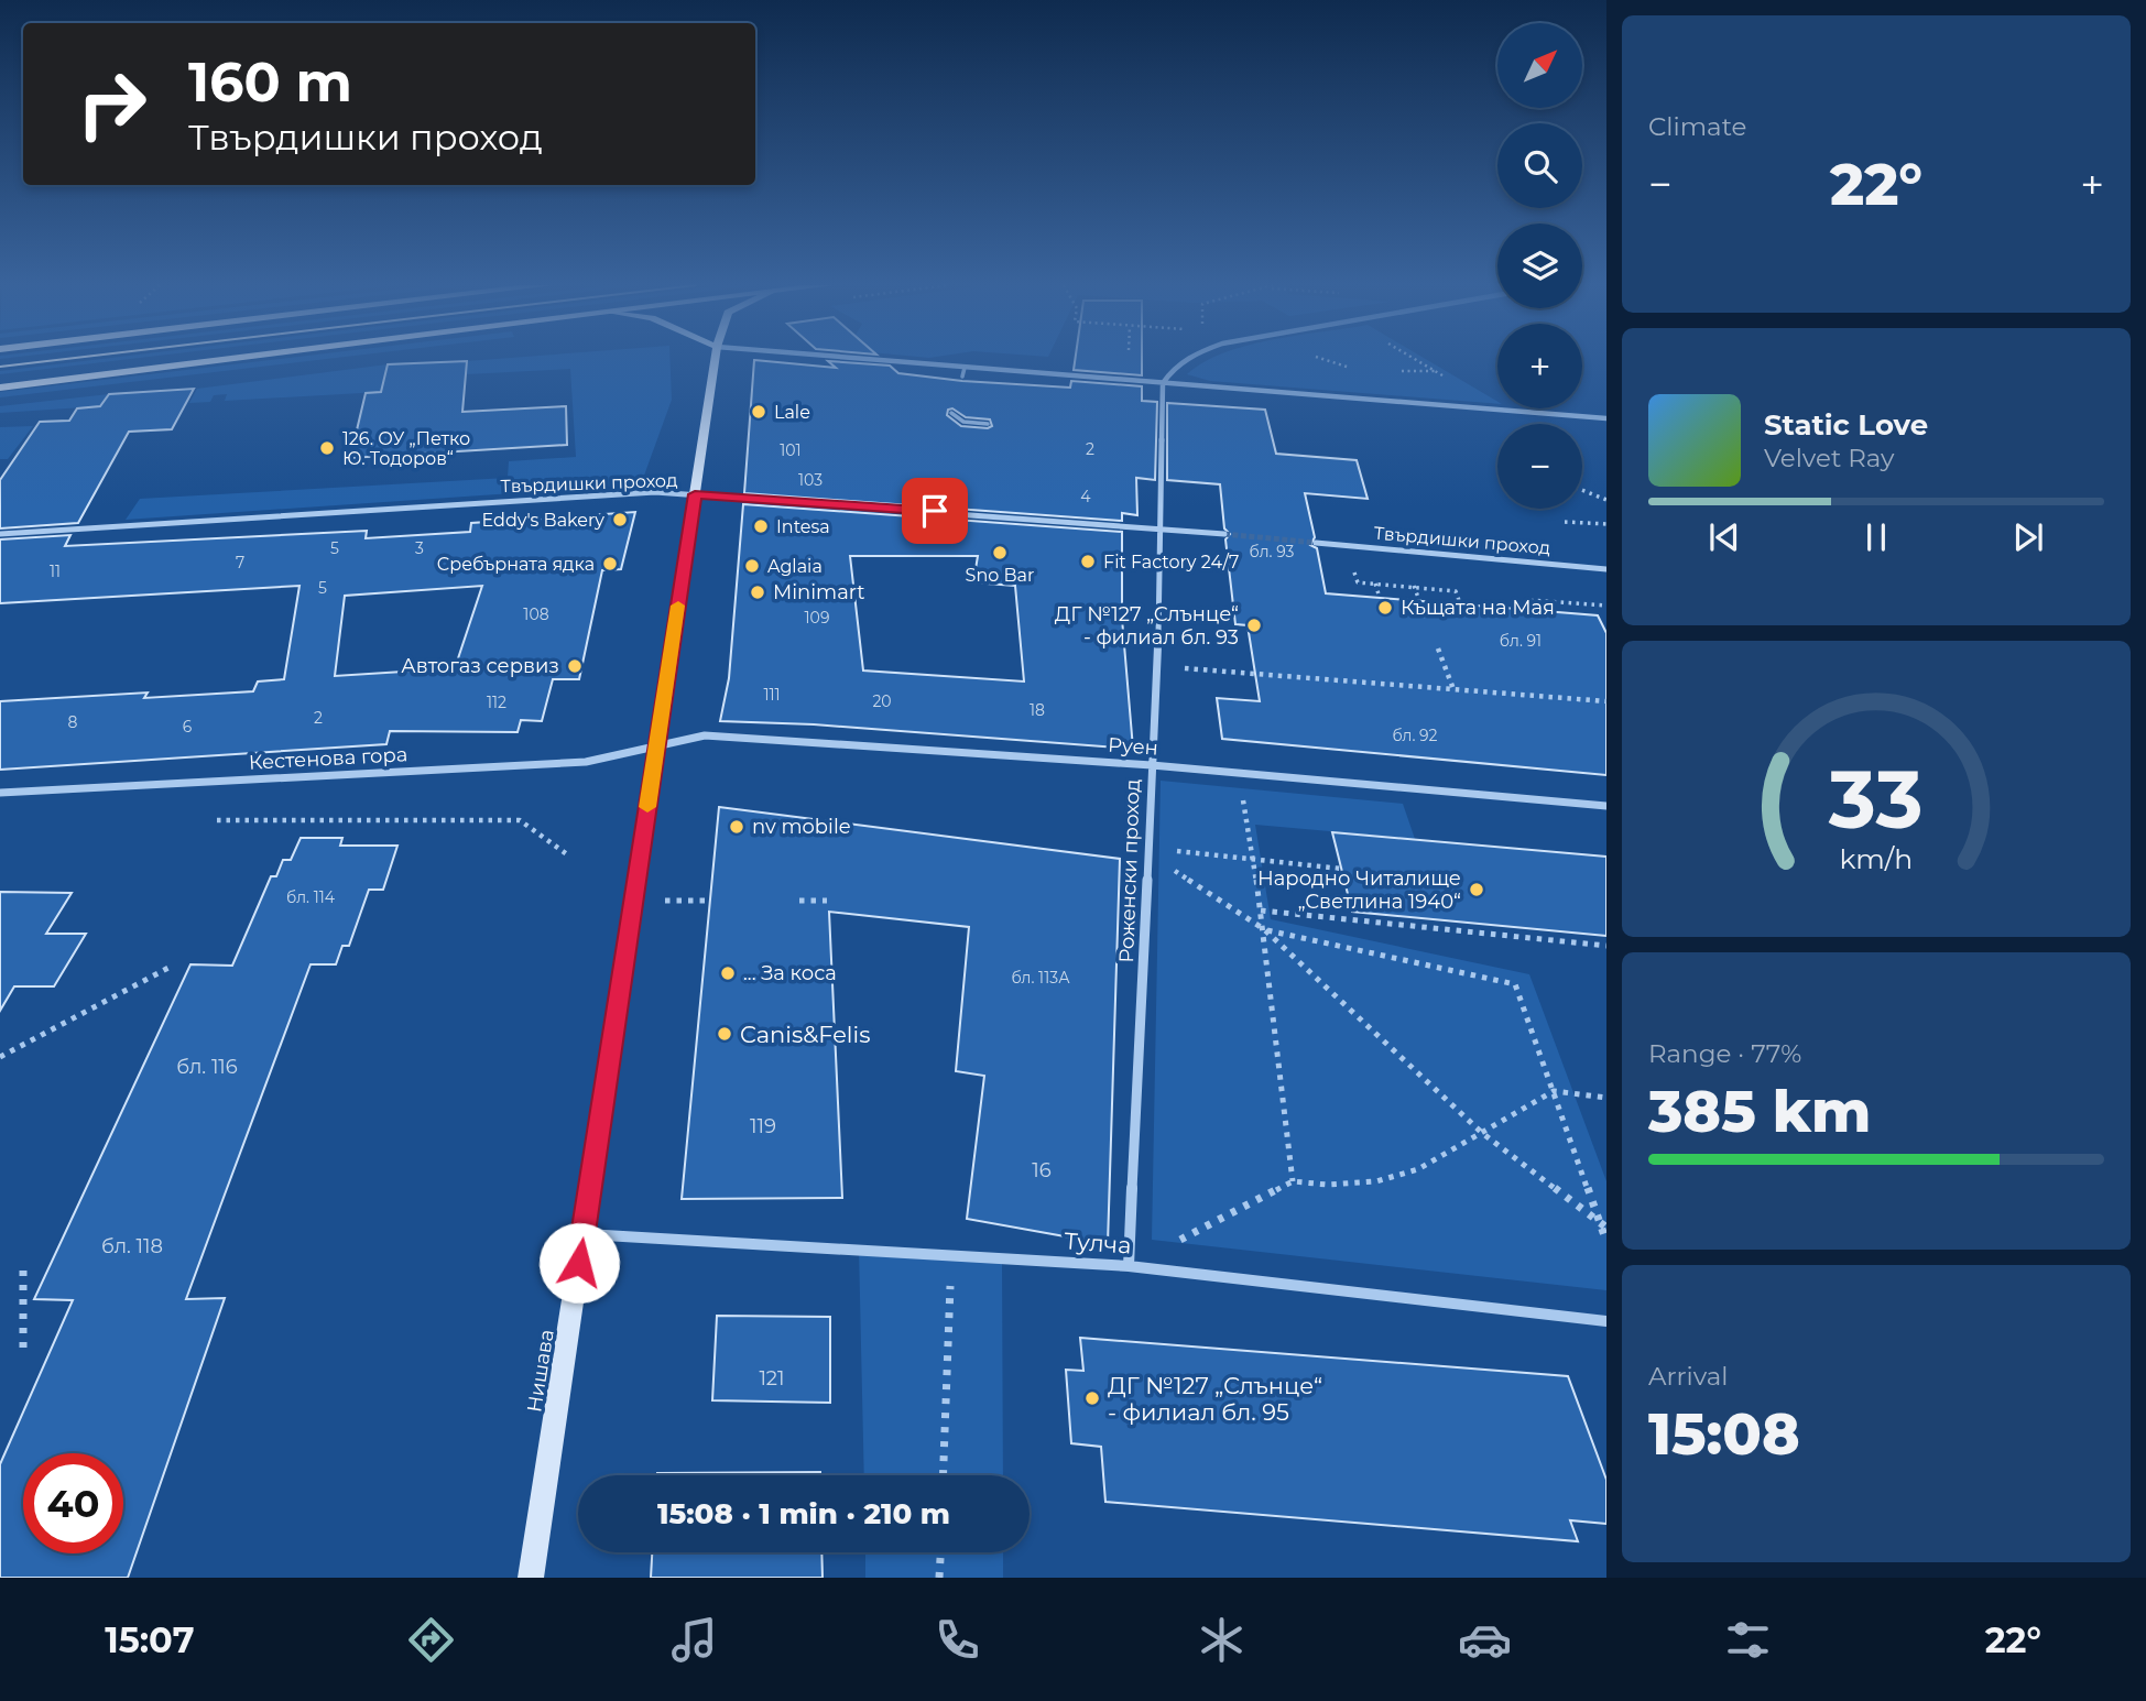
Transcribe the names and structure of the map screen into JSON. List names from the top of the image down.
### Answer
{
  "streets": {
    "street": [
      "Твърдишки проход",
      "Руен",
      "Кестенова гора",
      "Роженски проход",
      "Тулча",
      "Нишава"
    ]
  },
  "crossings": [
    ["Твърдишки проход", "Роженски проход"],
    ["Твърдишки проход", "Нишава"],
    ["Руен", "Кестенова гора"],
    ["Руен", "Роженски проход"],
    ["Руен", "Нишава"],
    ["Кестенова гора", "Нишава"],
    ["Роженски проход", "Тулча"],
    ["Тулча", "Нишава"]
  ],
  "places": [
    "Lale",
    "126. ОУ „Петко Ю. Тодоров“",
    "Eddy's Bakery",
    "Intesa",
    "Sno Bar",
    "Fit Factory 24/7",
    "Сребърната ядка",
    "Aglaia",
    "Minimart",
    "Къщата на Мая",
    "ДГ №127 „Слънце“ - филиал бл. 93",
    "Автогаз сервиз",
    "nv mobile",
    "Народно Читалище „Светлина 1940“",
    "... За коса",
    "Canis&Felis",
    "ДГ №127 „Слънце“ - филиал бл. 95"
  ],
  "house_numbers": [
    "2",
    "101",
    "103",
    "4",
    "5",
    "3",
    "бл. 93",
    "7",
    "11",
    "5",
    "108",
    "109",
    "бл. 91",
    "111",
    "20",
    "112",
    "18",
    "2",
    "8",
    "6",
    "бл. 92",
    "бл. 114",
    "бл. 113А",
    "бл. 116",
    "119",
    "16",
    "бл. 118",
    "121"
  ],
  "north": "top right",
  "page": {
    "tile": [
      "Climate",
      ["Range · 77%", "385 km"],
      ["Arrival", "15:08"]
    ],
    "map_buttons": ["+", "−"],
    "turn": ["160 m", "Твърдишки проход"],
    "heat": ["−", "22°", "+"],
    "song": ["Static Love", "Velvet Ray"],
    "limit": "40",
    "trip": "15:08 · 1 min · 210 m",
    "tabs": ["15:07", "22°"],
    "gauge": ["33", "km/h"]
  }
}
